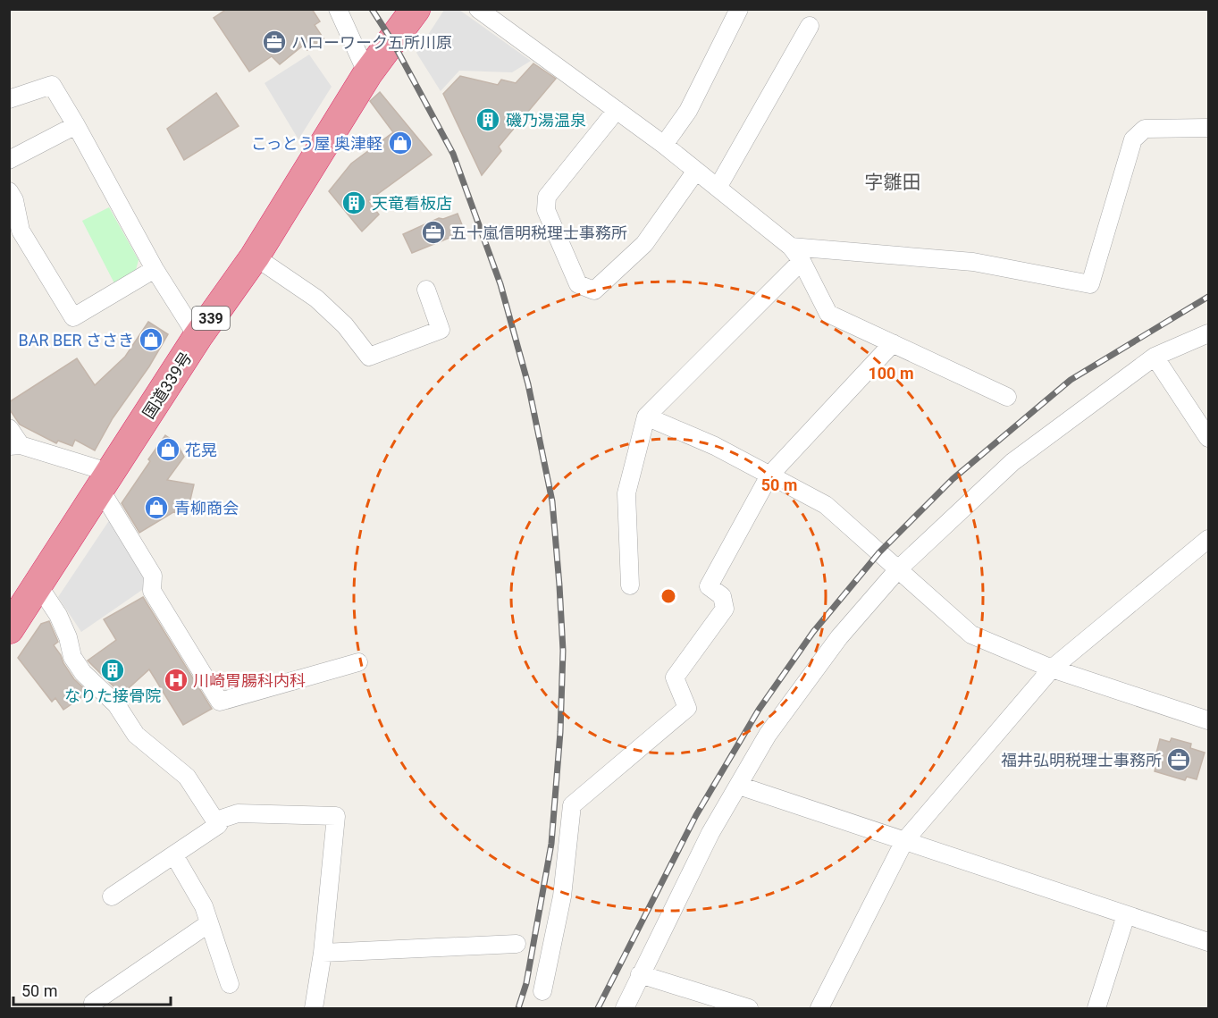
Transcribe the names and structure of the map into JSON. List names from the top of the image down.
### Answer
{
  "streets": {
    "highway": ["339", "国道339号"]
  },
  "districts": ["字雛田"],
  "places": {
    "office": ["ハローワーク五所川原", "五十嵐信明税理士事務所", "福井弘明税理士事務所"],
    "building": ["磯乃湯温泉", "天竜看板店", "なりた接骨院"],
    "shop": [
      "こっとう屋 奥津軽",
      "BAR BER ささき",
      "花晃",
      "青柳商会"
    ],
    "hospital": ["川崎胃腸科内科"]
  },
  "scale_bar": "50 m",
  "rings": ["100 m", "50 m"]
}
